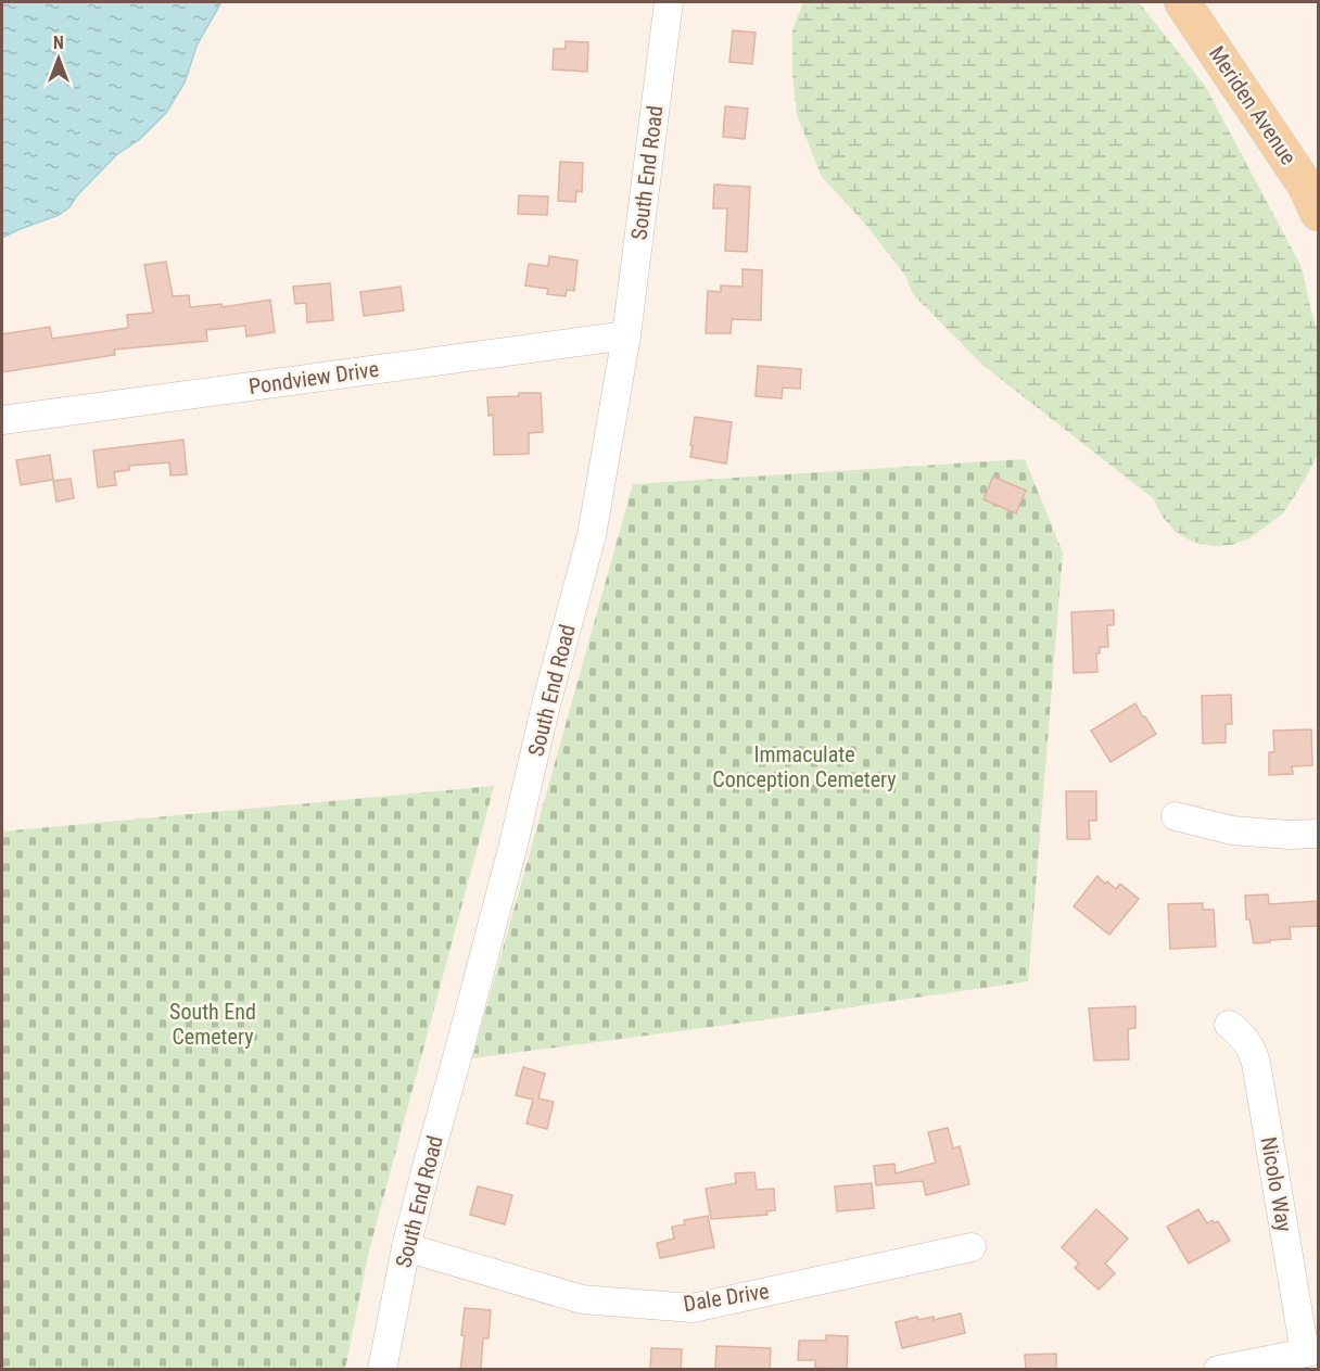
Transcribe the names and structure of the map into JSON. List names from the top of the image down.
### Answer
{
  "streets": {
    "main road": ["Meriden Avenue"],
    "street": [
      "South End Road",
      "Pondview Drive",
      "Nicolo Way",
      "Dale Drive"
    ]
  },
  "crossings": [
    ["South End Road", "Pondview Drive"],
    ["South End Road", "Dale Drive"]
  ],
  "parks": ["Immaculate Conception Cemetery", "South End Cemetery"],
  "north": "top"
}
